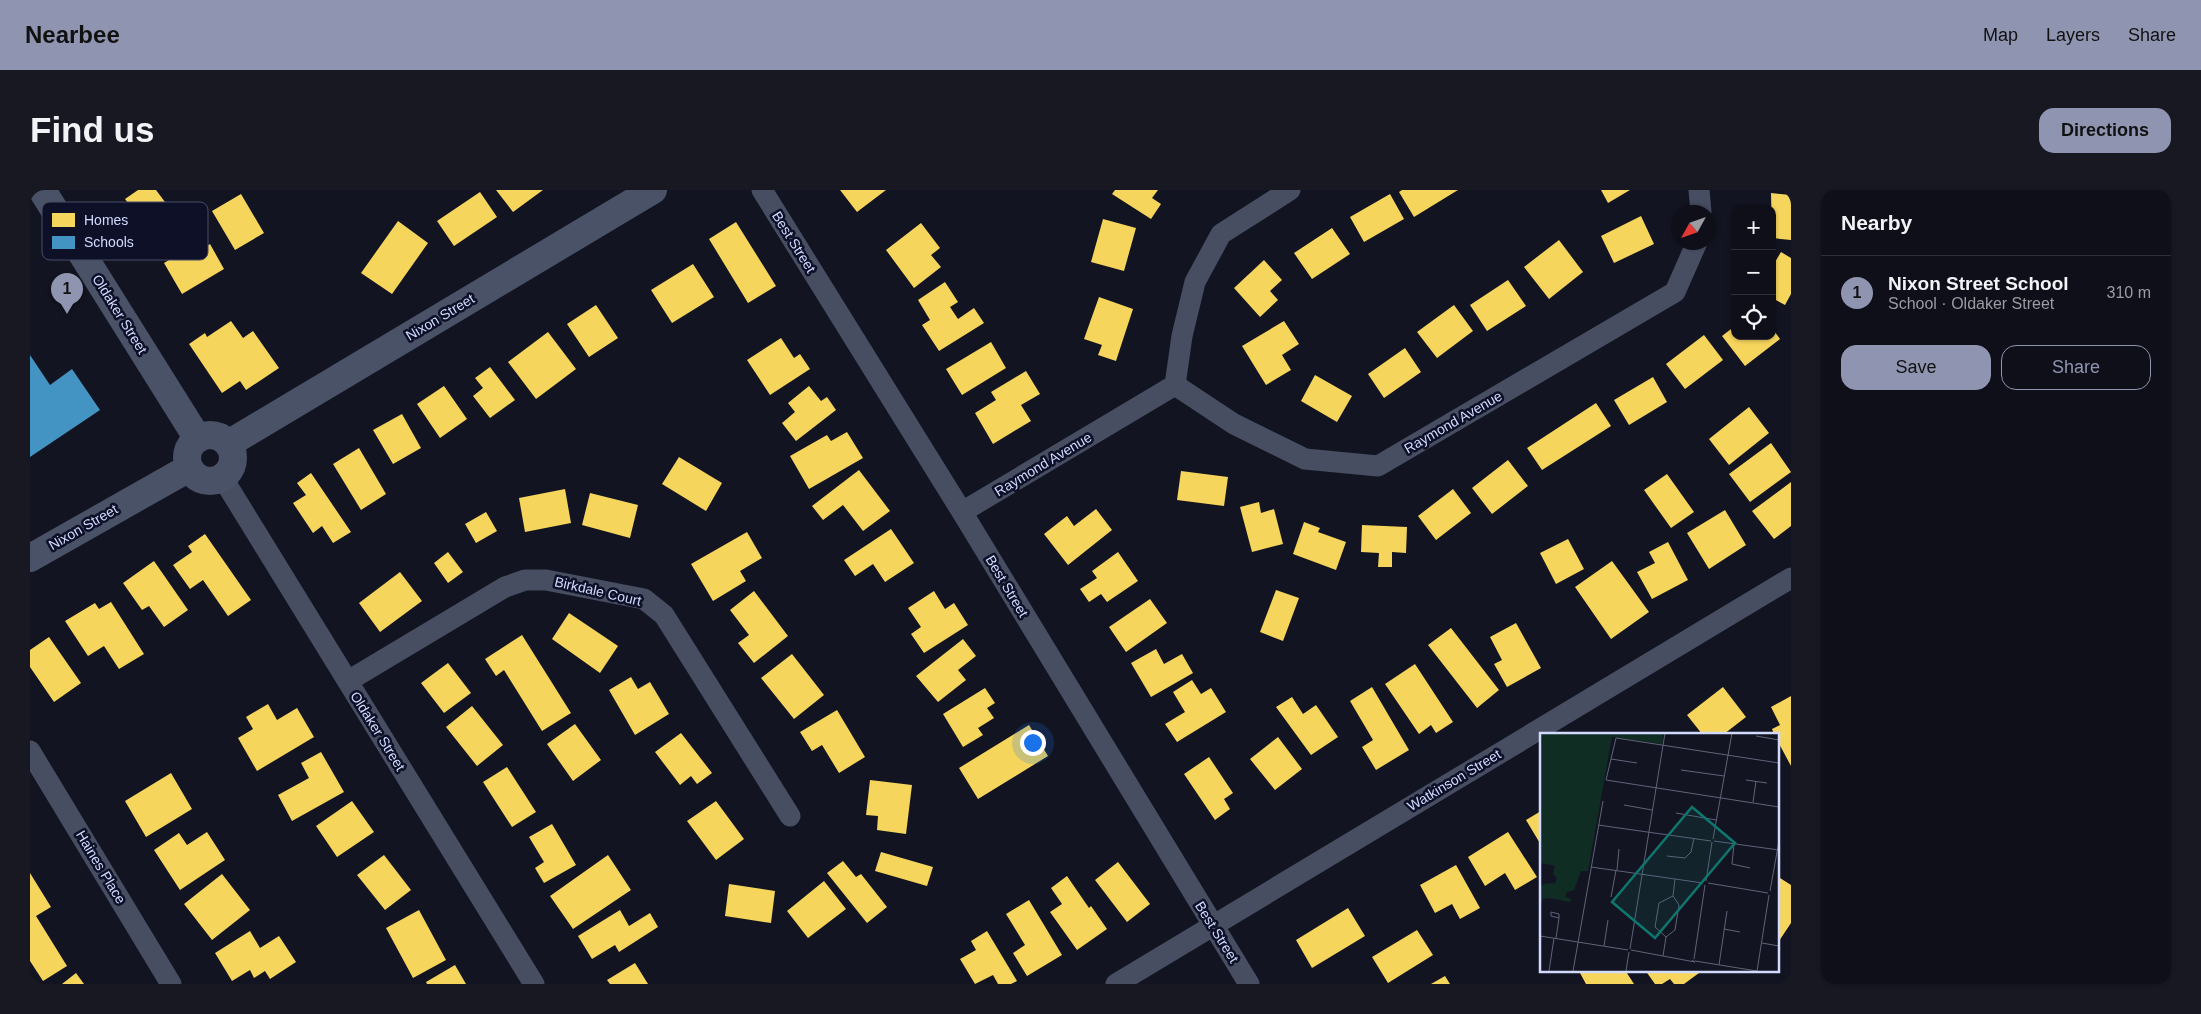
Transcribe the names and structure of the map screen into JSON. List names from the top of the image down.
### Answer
{
  "streets": {
    "street": [
      "Best Street",
      "Oldaker Street",
      "Nixon Street",
      "Raymond Avenue",
      "Birkdale Court",
      "Watkinson Street",
      "Haines Place"
    ]
  },
  "crossings": [
    ["Best Street", "Raymond Avenue"],
    ["Best Street", "Watkinson Street"],
    ["Oldaker Street", "Nixon Street"],
    ["Oldaker Street", "Birkdale Court"]
  ],
  "legend": ["Homes", "Schools"],
  "north": "bottom left",
  "page": {
    "header": "Nearbee",
    "nav": ["Map", "Layers", "Share"],
    "buttons": [
      "Directions",
      ["Save", "Share"]
    ],
    "title": "Find us",
    "heading": "Nearby",
    "map_buttons": ["+", "−"],
    "list": [
      {
        "mark": "1",
        "name": "Nixon Street School",
        "note": "School · Oldaker Street",
        "value": "310 m"
      }
    ],
    "pins": "1"
  }
}
